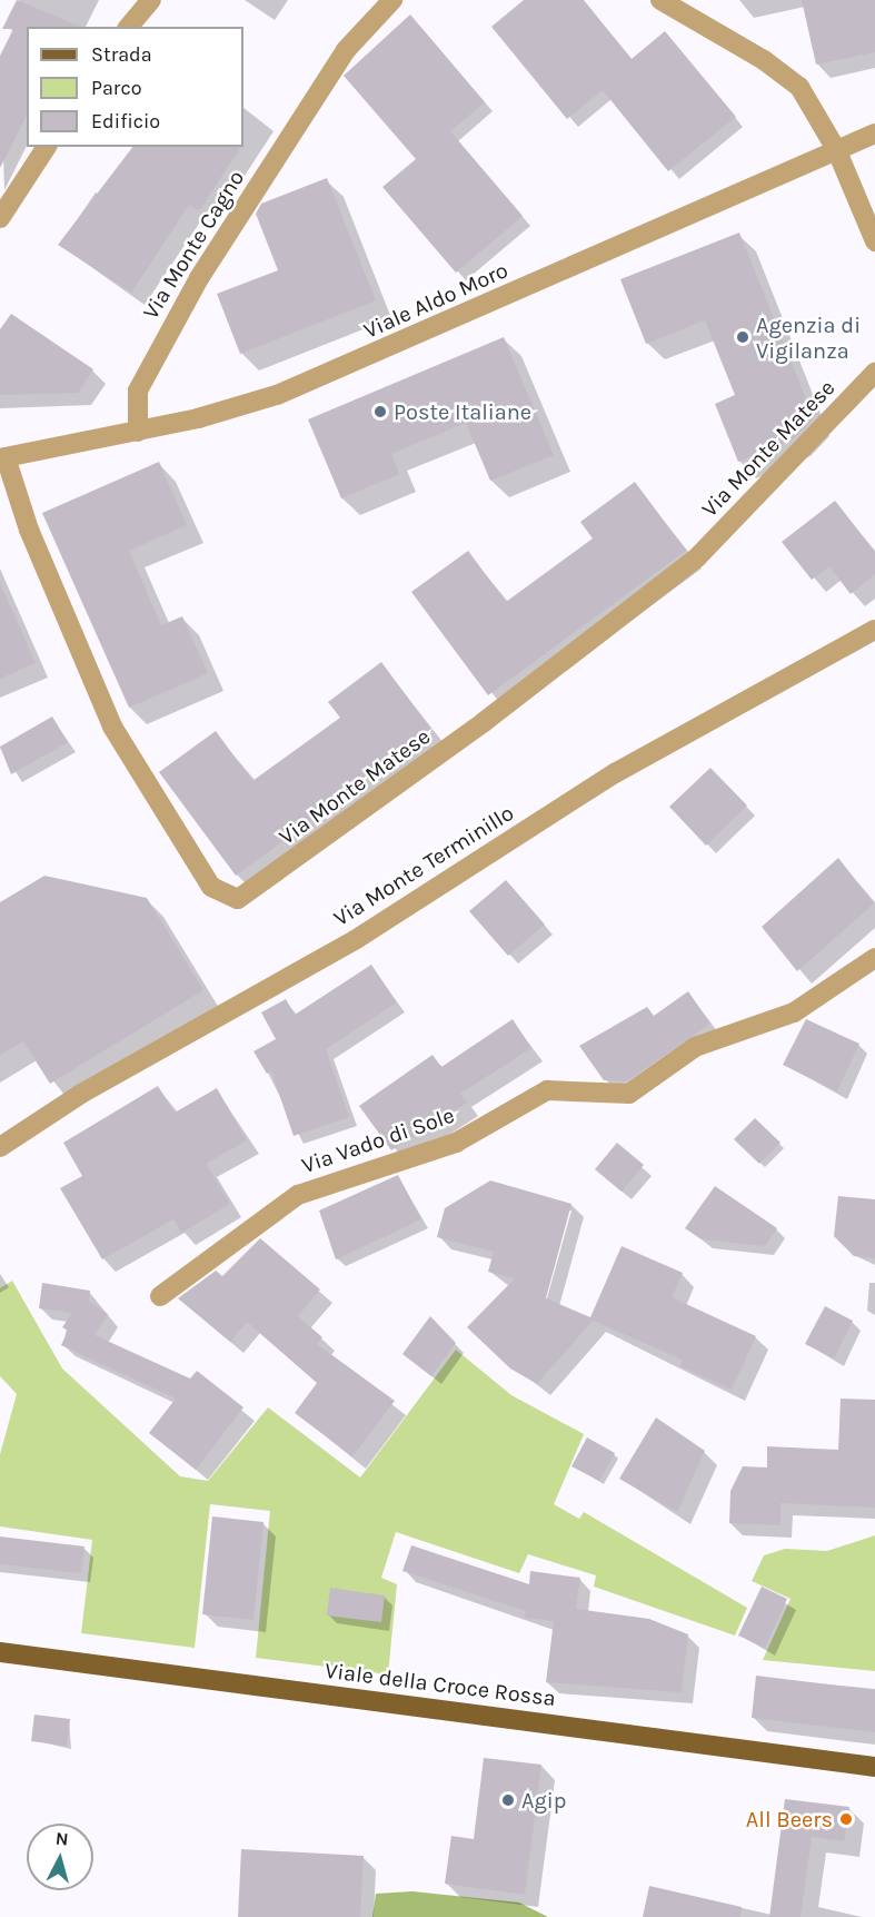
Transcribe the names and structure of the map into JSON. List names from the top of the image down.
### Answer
{
  "streets": {
    "main road": ["Viale della Croce Rossa"],
    "street": [
      "Via Monte Cagno",
      "Viale Aldo Moro",
      "Via Monte Matese",
      "Via Monte Terminillo",
      "Via Vado di Sole"
    ]
  },
  "crossings": [
    ["Via Monte Cagno", "Viale Aldo Moro"],
    ["Viale Aldo Moro", "Via Monte Matese"]
  ],
  "places": [
    "Agenzia di Vigilanza",
    "Poste Italiane",
    "Agip",
    "All Beers"
  ],
  "legend": ["Strada", "Parco", "Edificio"],
  "north": "top"
}
